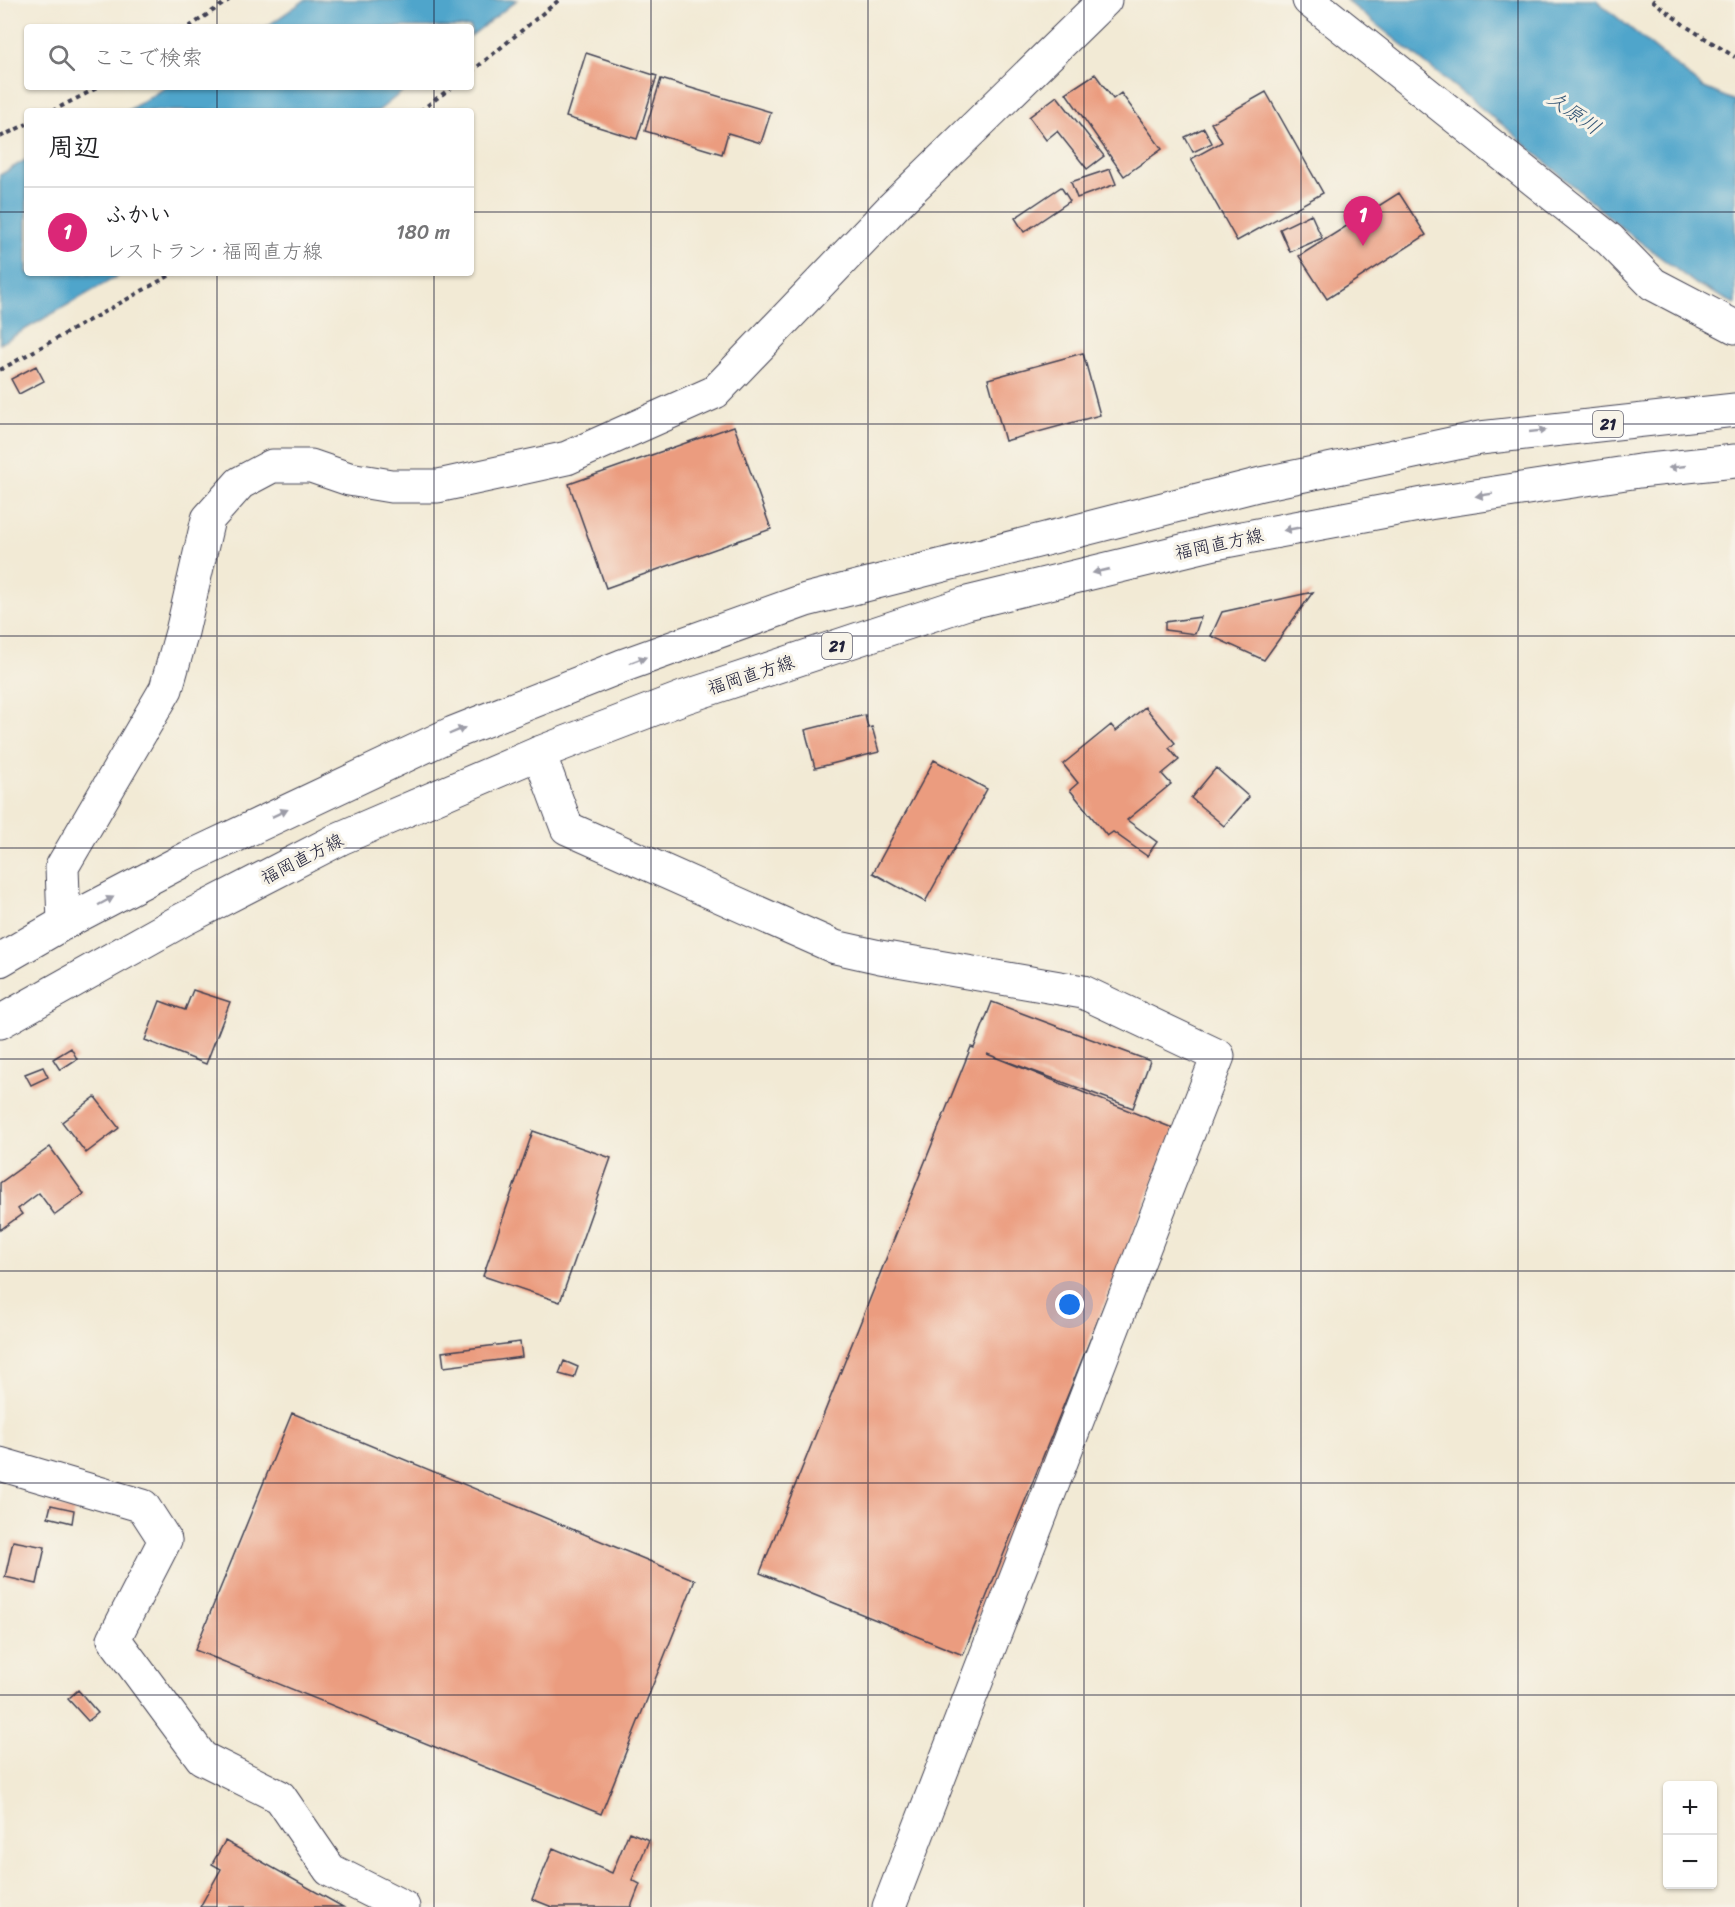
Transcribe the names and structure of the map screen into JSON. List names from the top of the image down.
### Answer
{
  "streets": {
    "street": ["21", "福岡直方線"]
  },
  "water": ["久原川"],
  "page": {
    "search": "ここで検索",
    "heading": "周辺",
    "list": [
      {
        "mark": "1",
        "name": "ふかい",
        "note": "レストラン · 福岡直方線",
        "value": "180 m"
      }
    ],
    "pins": "1",
    "map_buttons": ["+", "−"]
  }
}
